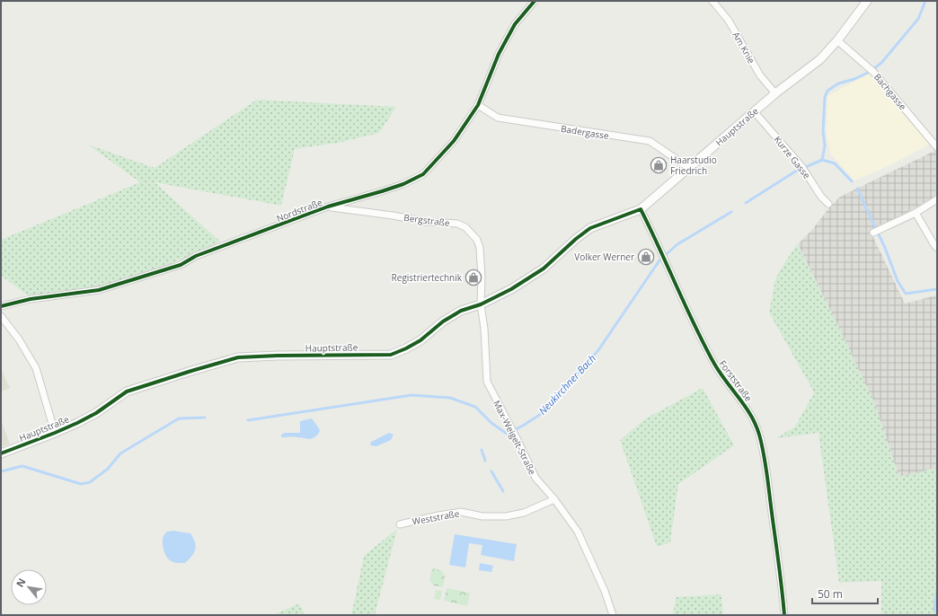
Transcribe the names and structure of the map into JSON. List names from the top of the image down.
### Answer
{
  "streets": {
    "street": [
      "Am Knie",
      "Bachgasse",
      "Hauptstraße",
      "Badergasse",
      "Kurze Gasse",
      "Nordstraße",
      "Bergstraße",
      "Forststraße",
      "Max-Weigelt-Straße",
      "Weststraße"
    ]
  },
  "crossings": [
    ["Am Knie", "Hauptstraße"],
    ["Bachgasse", "Hauptstraße"],
    ["Hauptstraße", "Badergasse"],
    ["Hauptstraße", "Kurze Gasse"],
    ["Hauptstraße", "Bergstraße"],
    ["Hauptstraße", "Forststraße"],
    ["Hauptstraße", "Max-Weigelt-Straße"],
    ["Badergasse", "Nordstraße"],
    ["Nordstraße", "Bergstraße"],
    ["Bergstraße", "Max-Weigelt-Straße"],
    ["Max-Weigelt-Straße", "Weststraße"]
  ],
  "water": ["Neukirchner Bach"],
  "places": {
    "shop": ["Haarstudio Friedrich", "Volker Werner", "Registriertechnik"]
  },
  "scale_bar": "50 m",
  "north": "top left"
}
